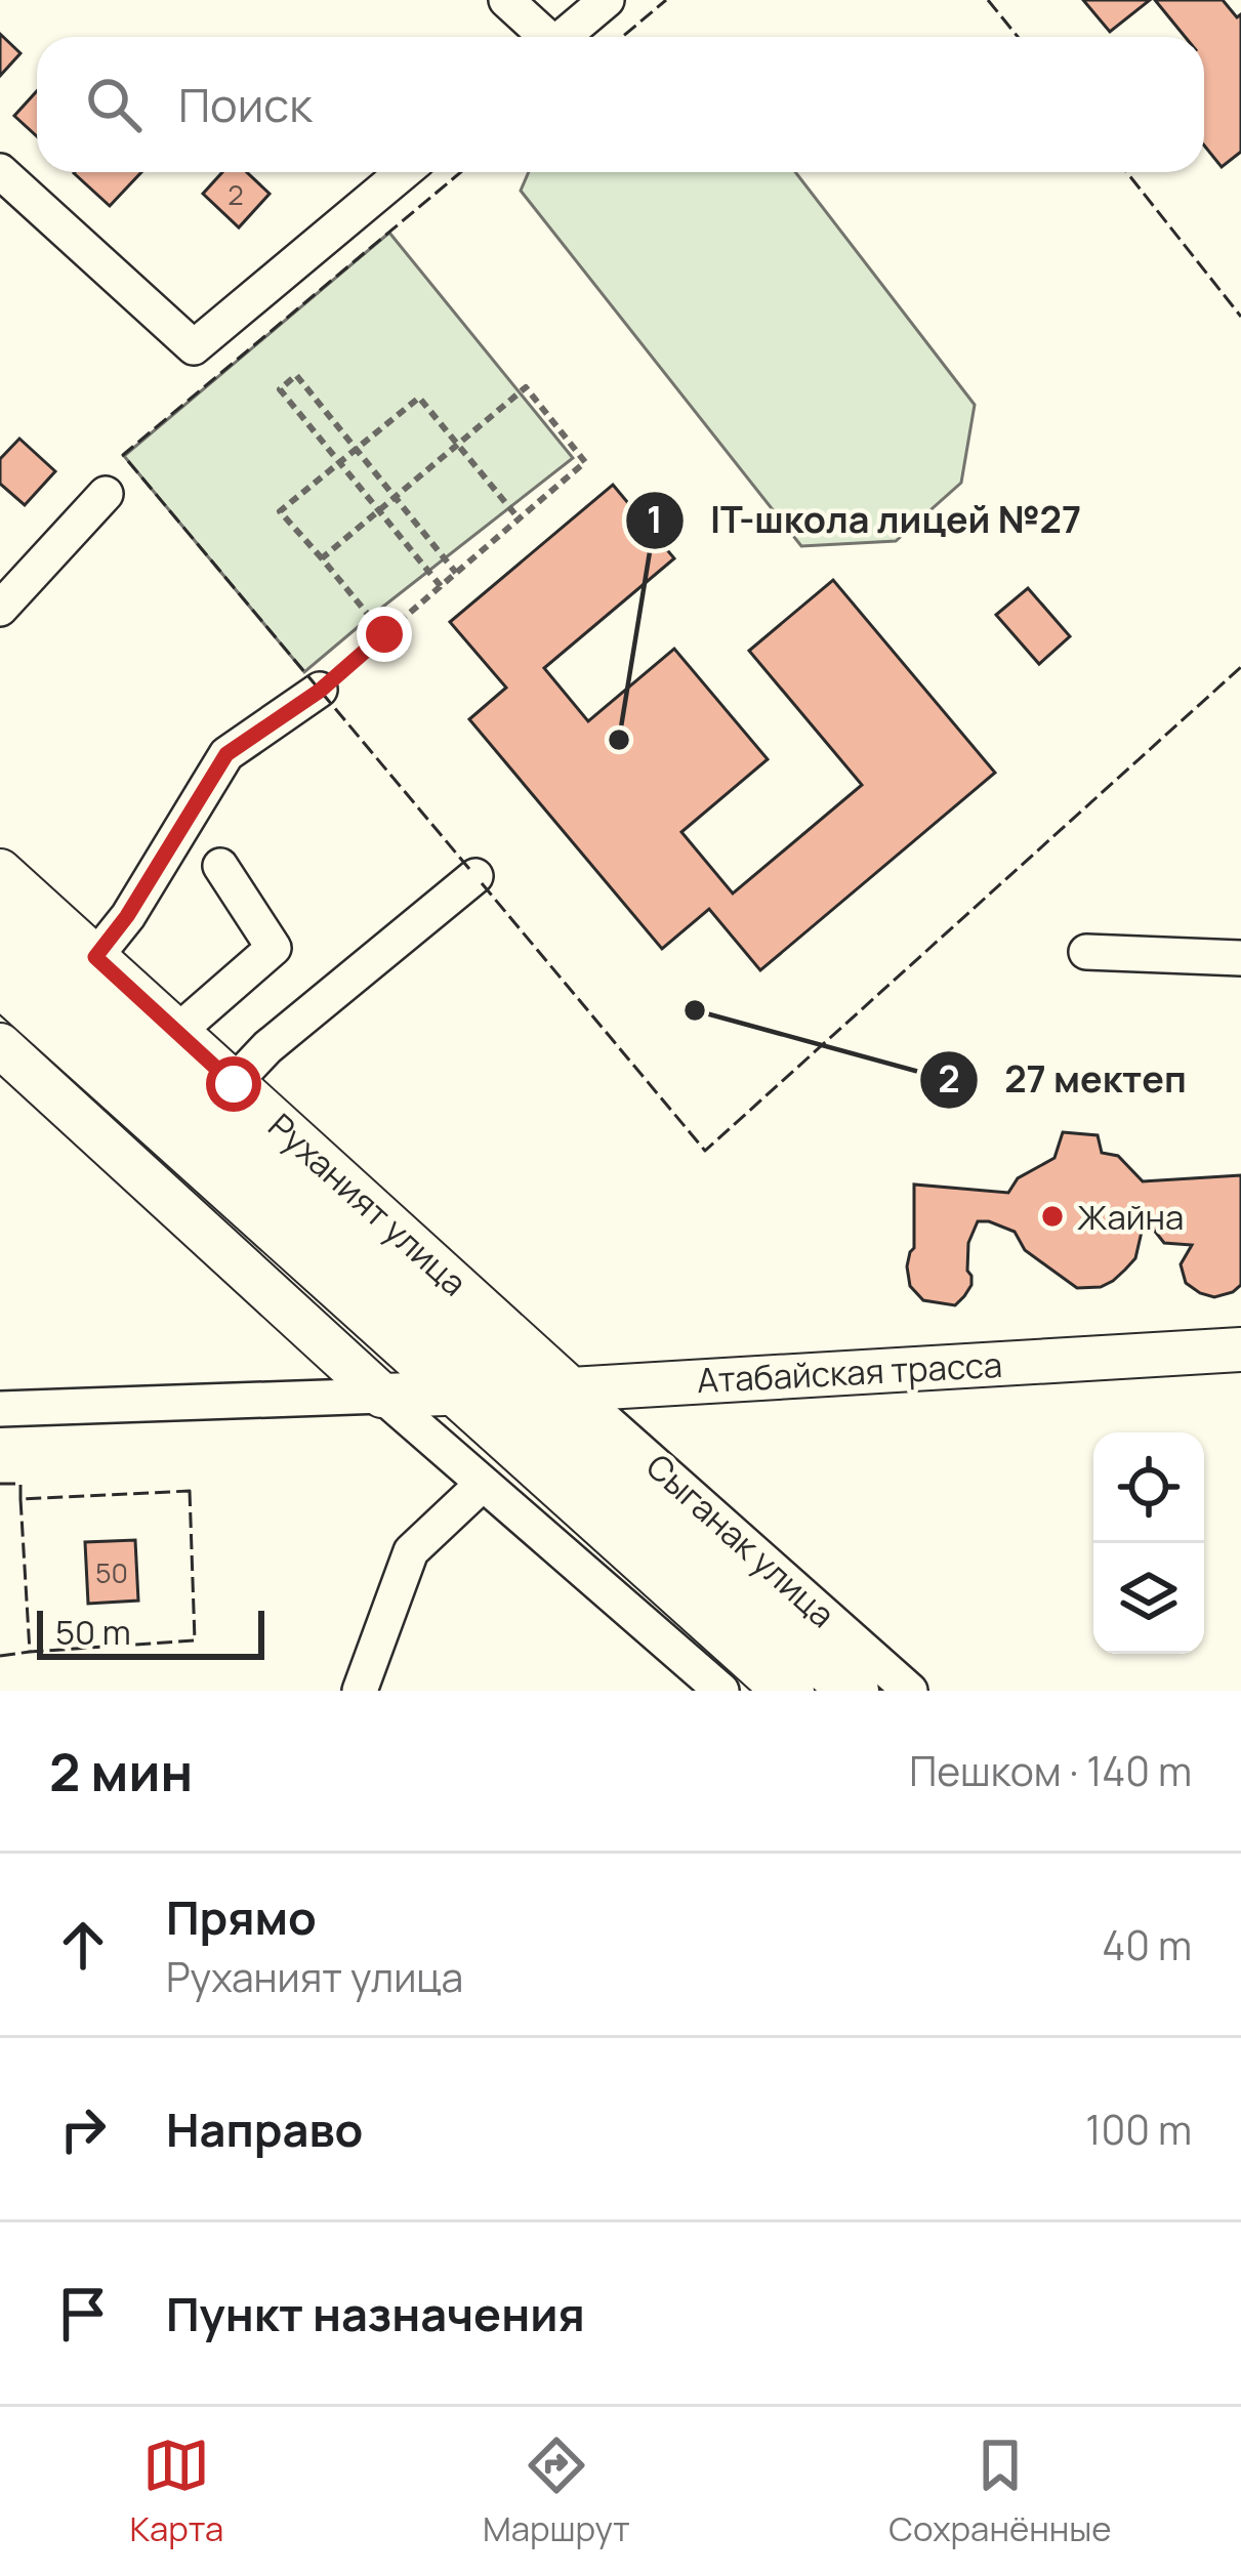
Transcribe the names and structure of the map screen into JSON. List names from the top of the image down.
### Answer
{
  "streets": {
    "main road": ["Руханият улица", "Атабайская трасса"],
    "street": ["Сыганак улица"]
  },
  "crossings": [
    ["Руханият улица", "Атабайская трасса"],
    ["Руханият улица", "Сыганак улица"],
    ["Атабайская трасса", "Сыганак улица"]
  ],
  "places": ["IT-школа лицей №27", "27 мектеп", "Жайна"],
  "house_numbers": ["2", "50"],
  "scale_bar": "50 m",
  "page": {
    "search": "Поиск",
    "scale": "50 m",
    "heading": ["2 мин", "Пешком · 140 m"],
    "list": [
      ["Прямо", "Руханият улица", "40 m"],
      ["Направо", "100 m"],
      "Пункт назначения"
    ],
    "nav": ["Карта", "Маршрут", "Сохранённые"]
  }
}
